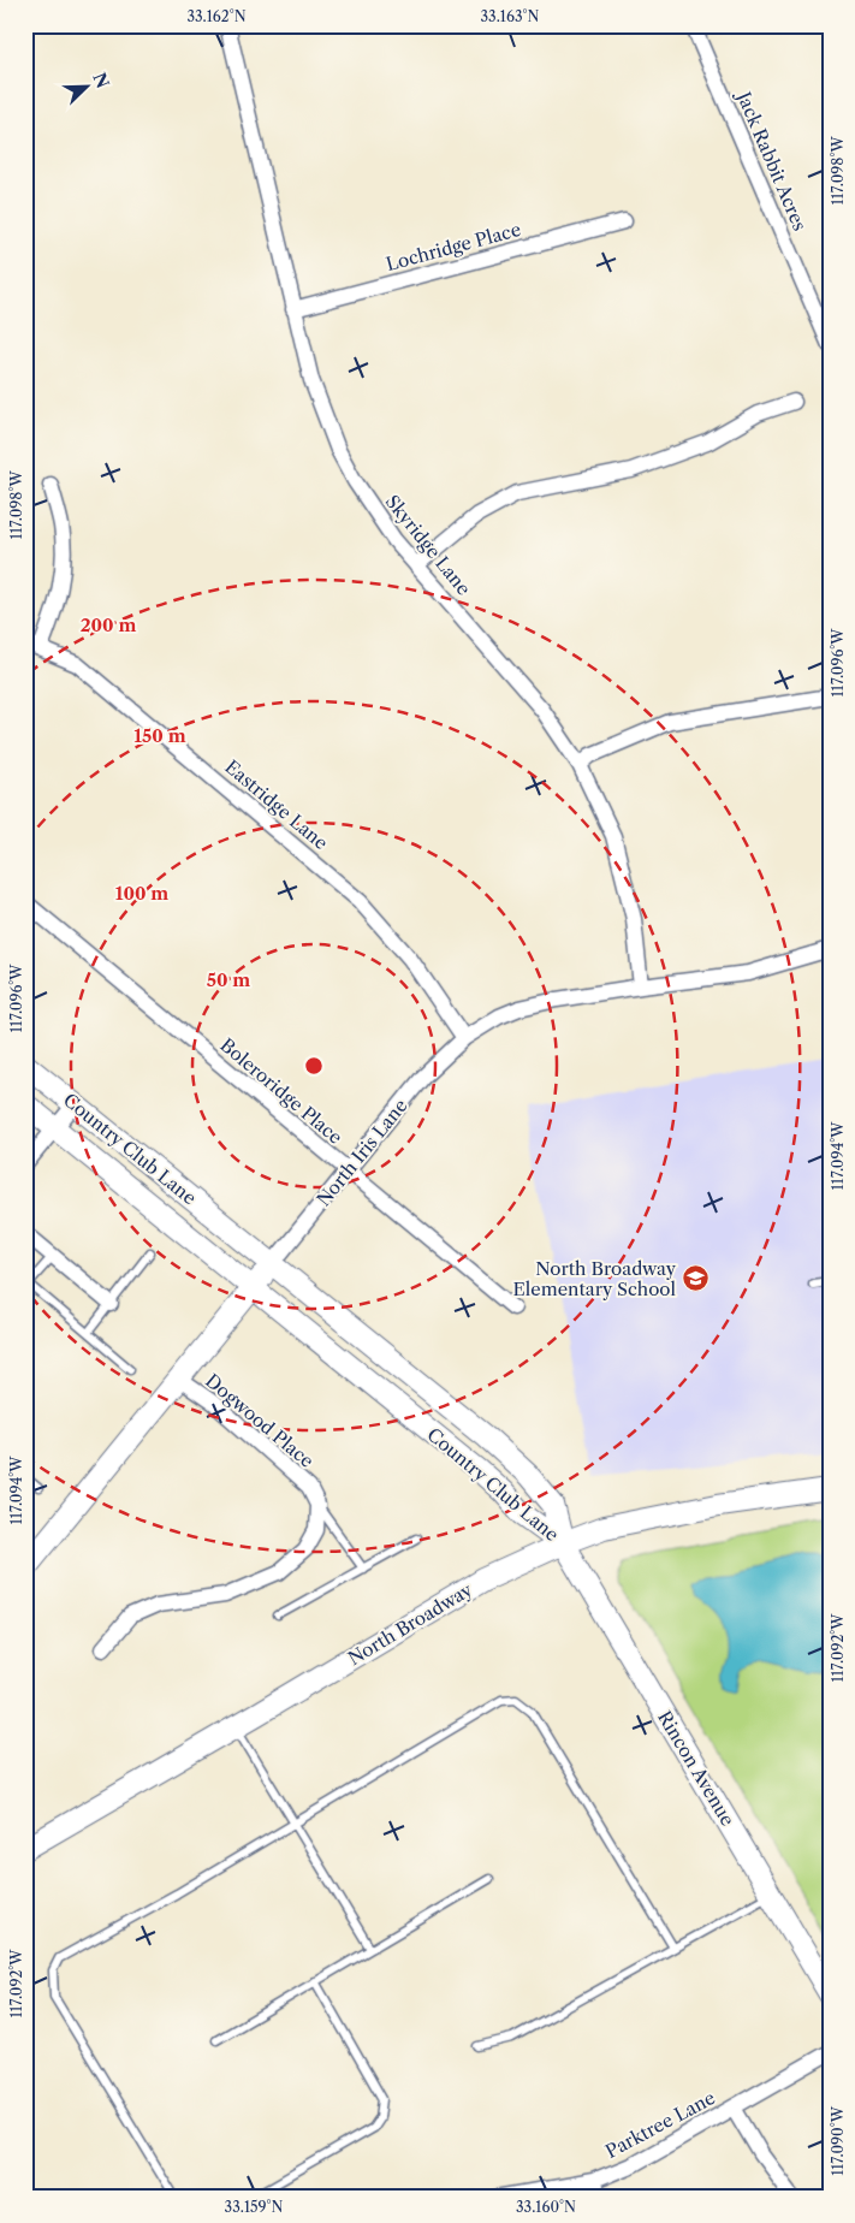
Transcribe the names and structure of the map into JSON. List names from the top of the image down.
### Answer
{
  "streets": {
    "main road": [
      "Country Club Lane",
      "North Iris Lane",
      "North Broadway",
      "Rincon Avenue"
    ],
    "street": [
      "Jack Rabbit Acres",
      "Lochridge Place",
      "Skyridge Lane",
      "Eastridge Lane",
      "Boleroridge Place",
      "Dogwood Place",
      "Parktree Lane"
    ]
  },
  "crossings": [
    ["Lochridge Place", "Skyridge Lane"],
    ["Skyridge Lane", "North Iris Lane"],
    ["Eastridge Lane", "North Iris Lane"],
    ["Boleroridge Place", "North Iris Lane"],
    ["Country Club Lane", "North Iris Lane"],
    ["Country Club Lane", "North Broadway"],
    ["Country Club Lane", "Rincon Avenue"],
    ["North Iris Lane", "Dogwood Place"],
    ["North Broadway", "Rincon Avenue"]
  ],
  "places": {
    "school or university": ["North Broadway Elementary School"]
  },
  "north": "top right",
  "coordinates": [
    "33.162°N",
    "33.163°N",
    "117.098°W",
    "117.096°W",
    "117.094°W",
    "117.092°W",
    "117.090°W",
    "33.159°N",
    "33.160°N"
  ],
  "rings": [
    "200 m",
    "150 m",
    "100 m",
    "50 m"
  ]
}
